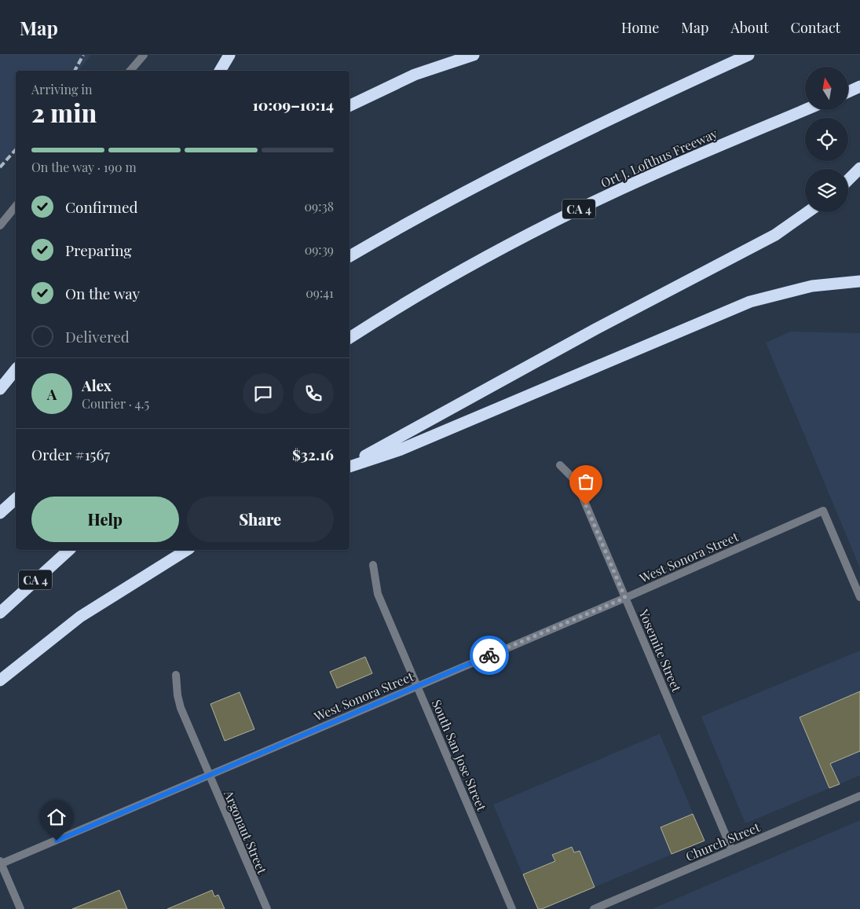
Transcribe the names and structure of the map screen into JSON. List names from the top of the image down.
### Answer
{
  "streets": {
    "highway": ["Ort J. Lofthus Freeway", "CA 4"],
    "street": [
      "West Sonora Street",
      "Yosemite Street",
      "South San Jose Street",
      "Argonaut Street",
      "Church Street"
    ]
  },
  "crossings": [
    ["West Sonora Street", "Yosemite Street"],
    ["West Sonora Street", "South San Jose Street"],
    ["West Sonora Street", "Argonaut Street"],
    ["Yosemite Street", "Church Street"]
  ],
  "north": "top",
  "page": {
    "header": "Map",
    "nav": [
      "Home",
      "Map",
      "About",
      "Contact"
    ],
    "heading": ["2 min", "Arriving in", "10:09–10:14"],
    "panel": [
      "Alex",
      "Courier · 4.5",
      "Order #1567",
      "$32.16"
    ],
    "bar": "On the way · 190 m",
    "list": [
      ["Confirmed", "09:38"],
      ["Preparing", "09:39"],
      ["On the way", "09:41"],
      "Delivered"
    ],
    "round": "A",
    "buttons": ["Help", "Share"]
  }
}
